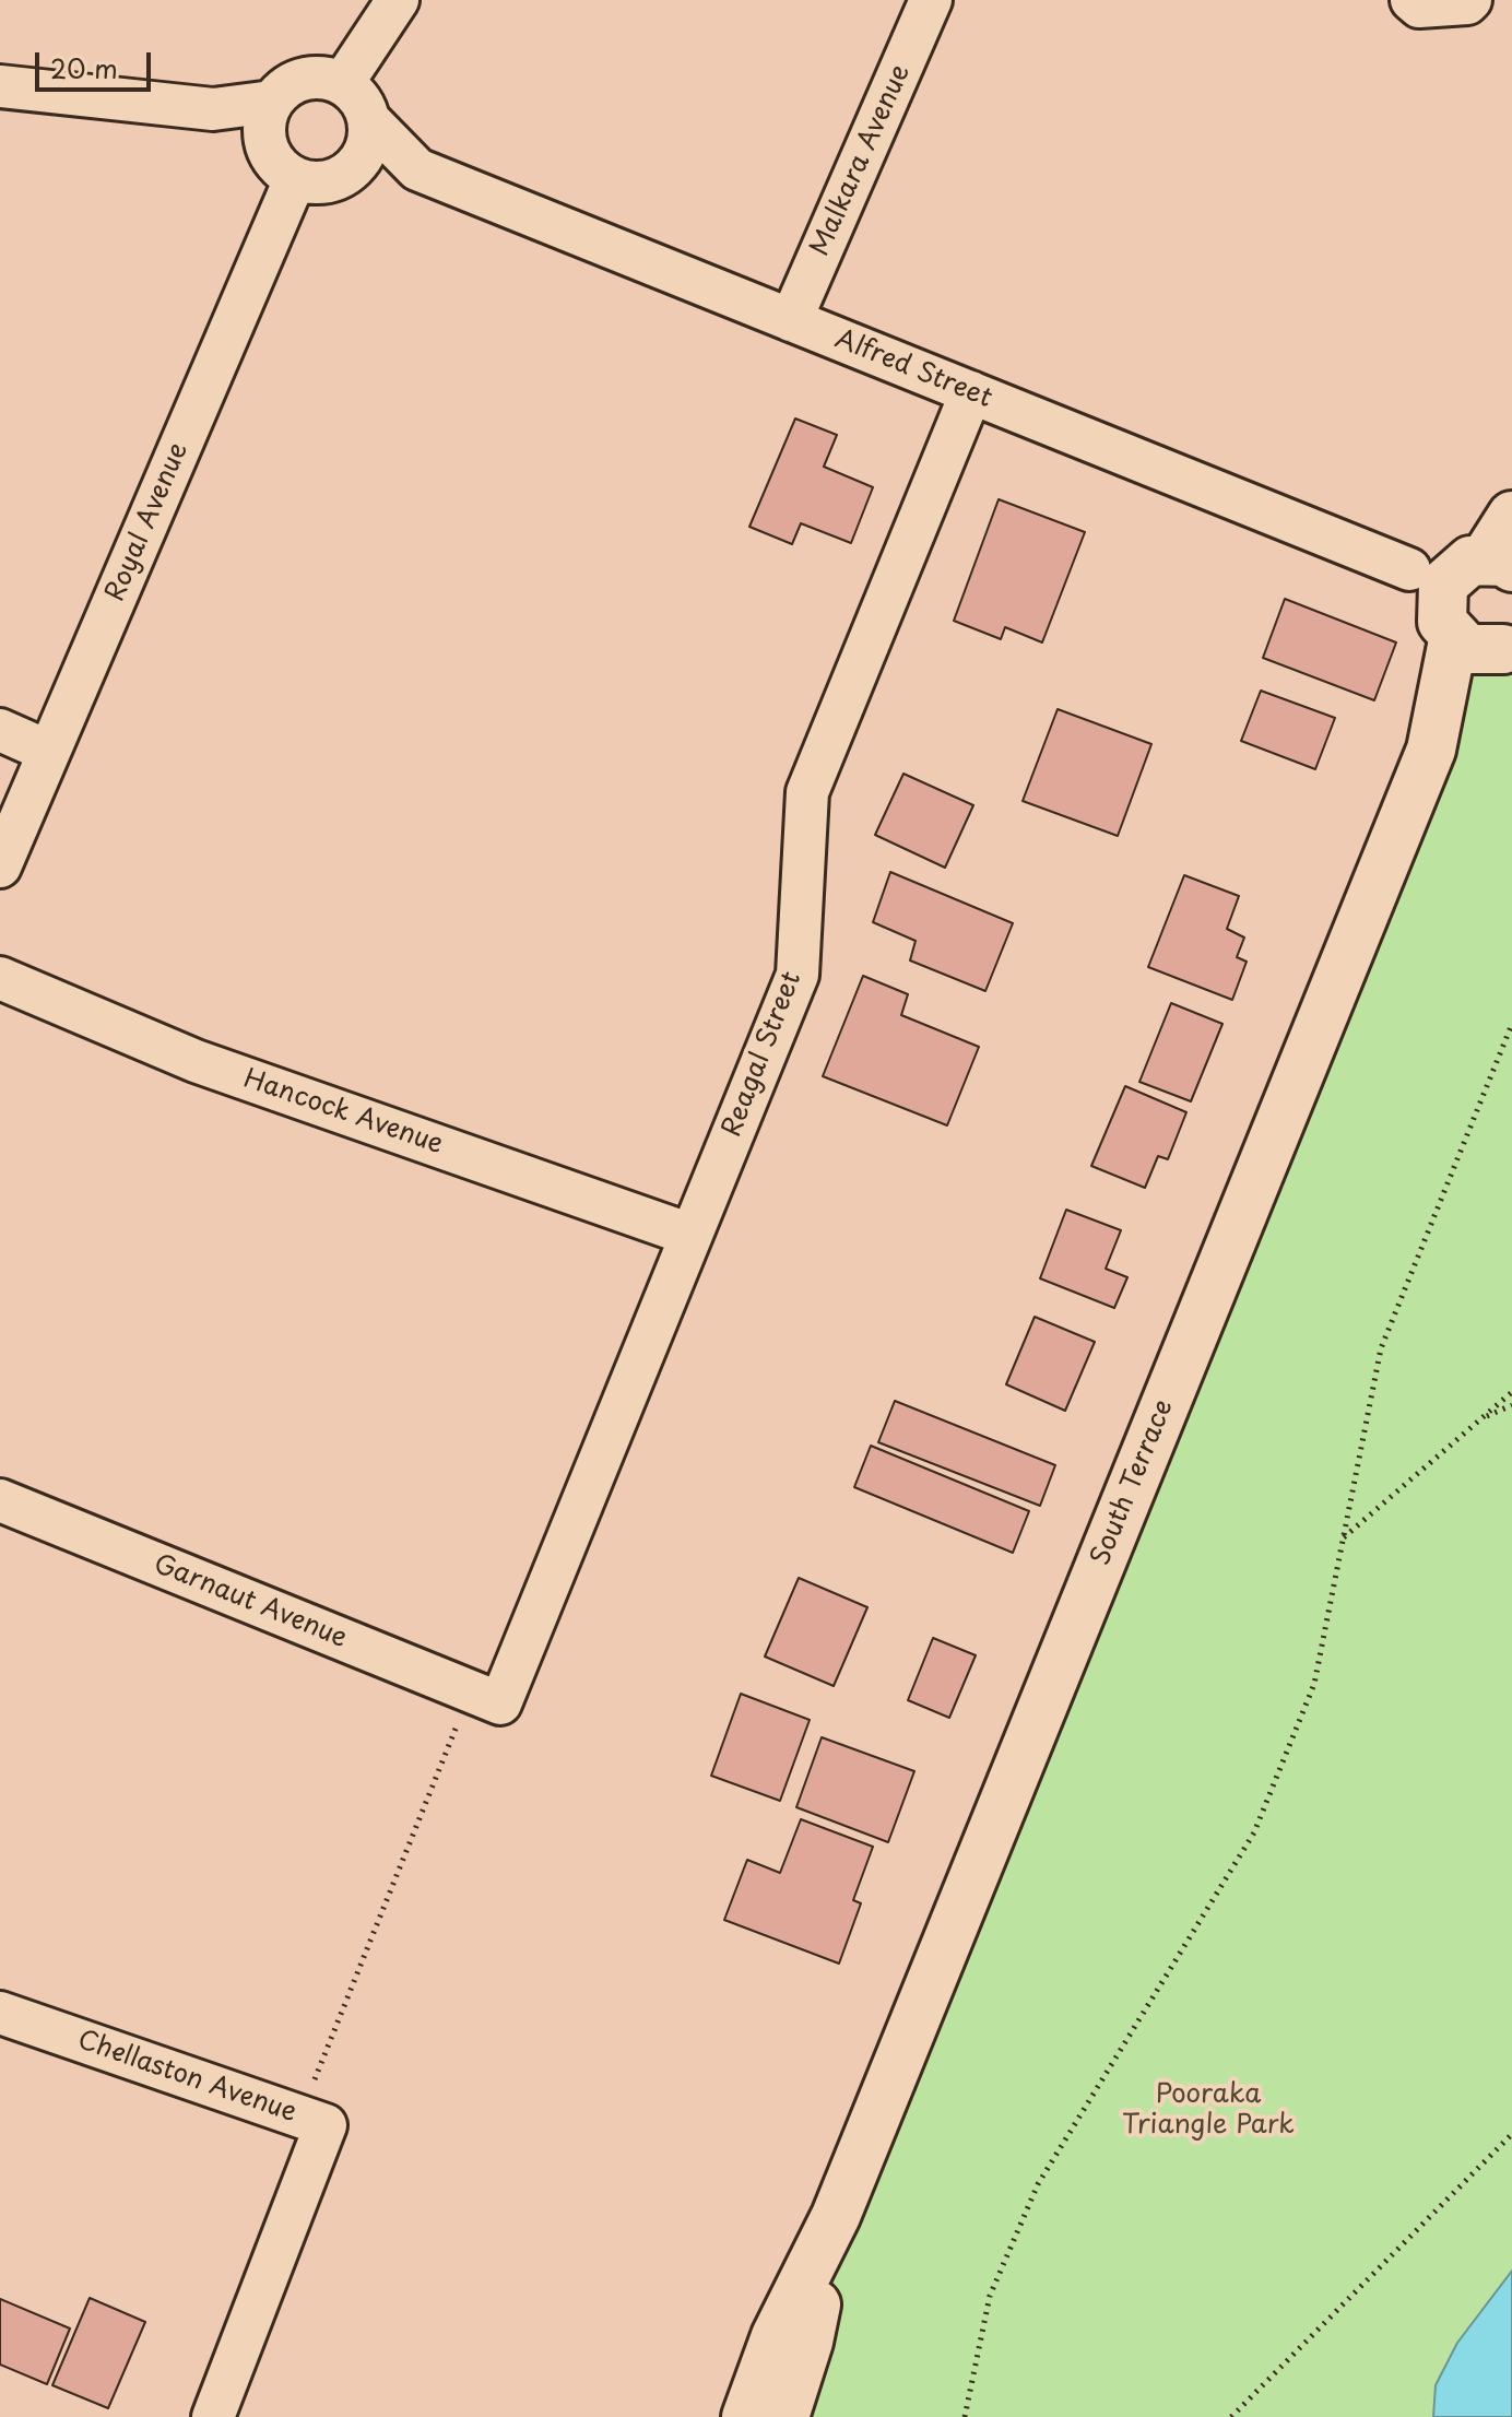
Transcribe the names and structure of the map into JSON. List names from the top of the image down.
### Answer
{
  "streets": {
    "street": [
      "Malkara Avenue",
      "Alfred Street",
      "Royal Avenue",
      "Reagal Street",
      "Hancock Avenue",
      "South Terrace",
      "Garnaut Avenue",
      "Chellaston Avenue"
    ]
  },
  "crossings": [
    ["Malkara Avenue", "Alfred Street"],
    ["Alfred Street", "Royal Avenue"],
    ["Alfred Street", "Reagal Street"],
    ["Alfred Street", "South Terrace"],
    ["Reagal Street", "Hancock Avenue"],
    ["Reagal Street", "Garnaut Avenue"]
  ],
  "parks": ["Pooraka Triangle Park"],
  "scale_bar": "20 m"
}
